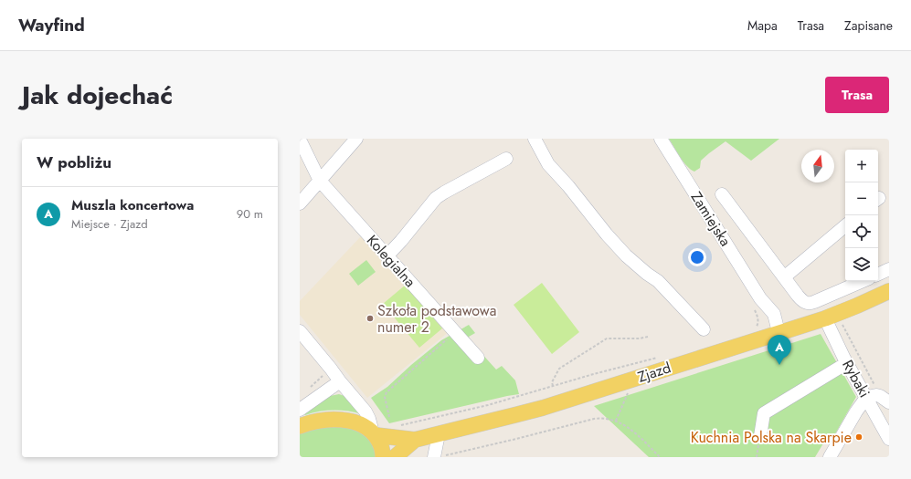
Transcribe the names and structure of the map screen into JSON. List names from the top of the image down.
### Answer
{
  "streets": {
    "main road": ["Zjazd"],
    "street": ["Zamiejska", "Kolegialna", "Rybaki"]
  },
  "crossings": [
    ["Zamiejska", "Zjazd"],
    ["Zjazd", "Rybaki"]
  ],
  "places": ["Szkoła podstawowa numer 2", "Kuchnia Polska na Skarpie"],
  "north": "top",
  "page": {
    "header": "Wayfind",
    "nav": ["Mapa", "Trasa", "Zapisane"],
    "title": "Jak dojechać",
    "buttons": "Trasa",
    "heading": "W pobliżu",
    "map_buttons": ["+", "−"],
    "list": [
      {
        "mark": "A",
        "name": "Muszla koncertowa",
        "note": "Miejsce · Zjazd",
        "value": "90 m"
      }
    ],
    "pins": "A"
  }
}
